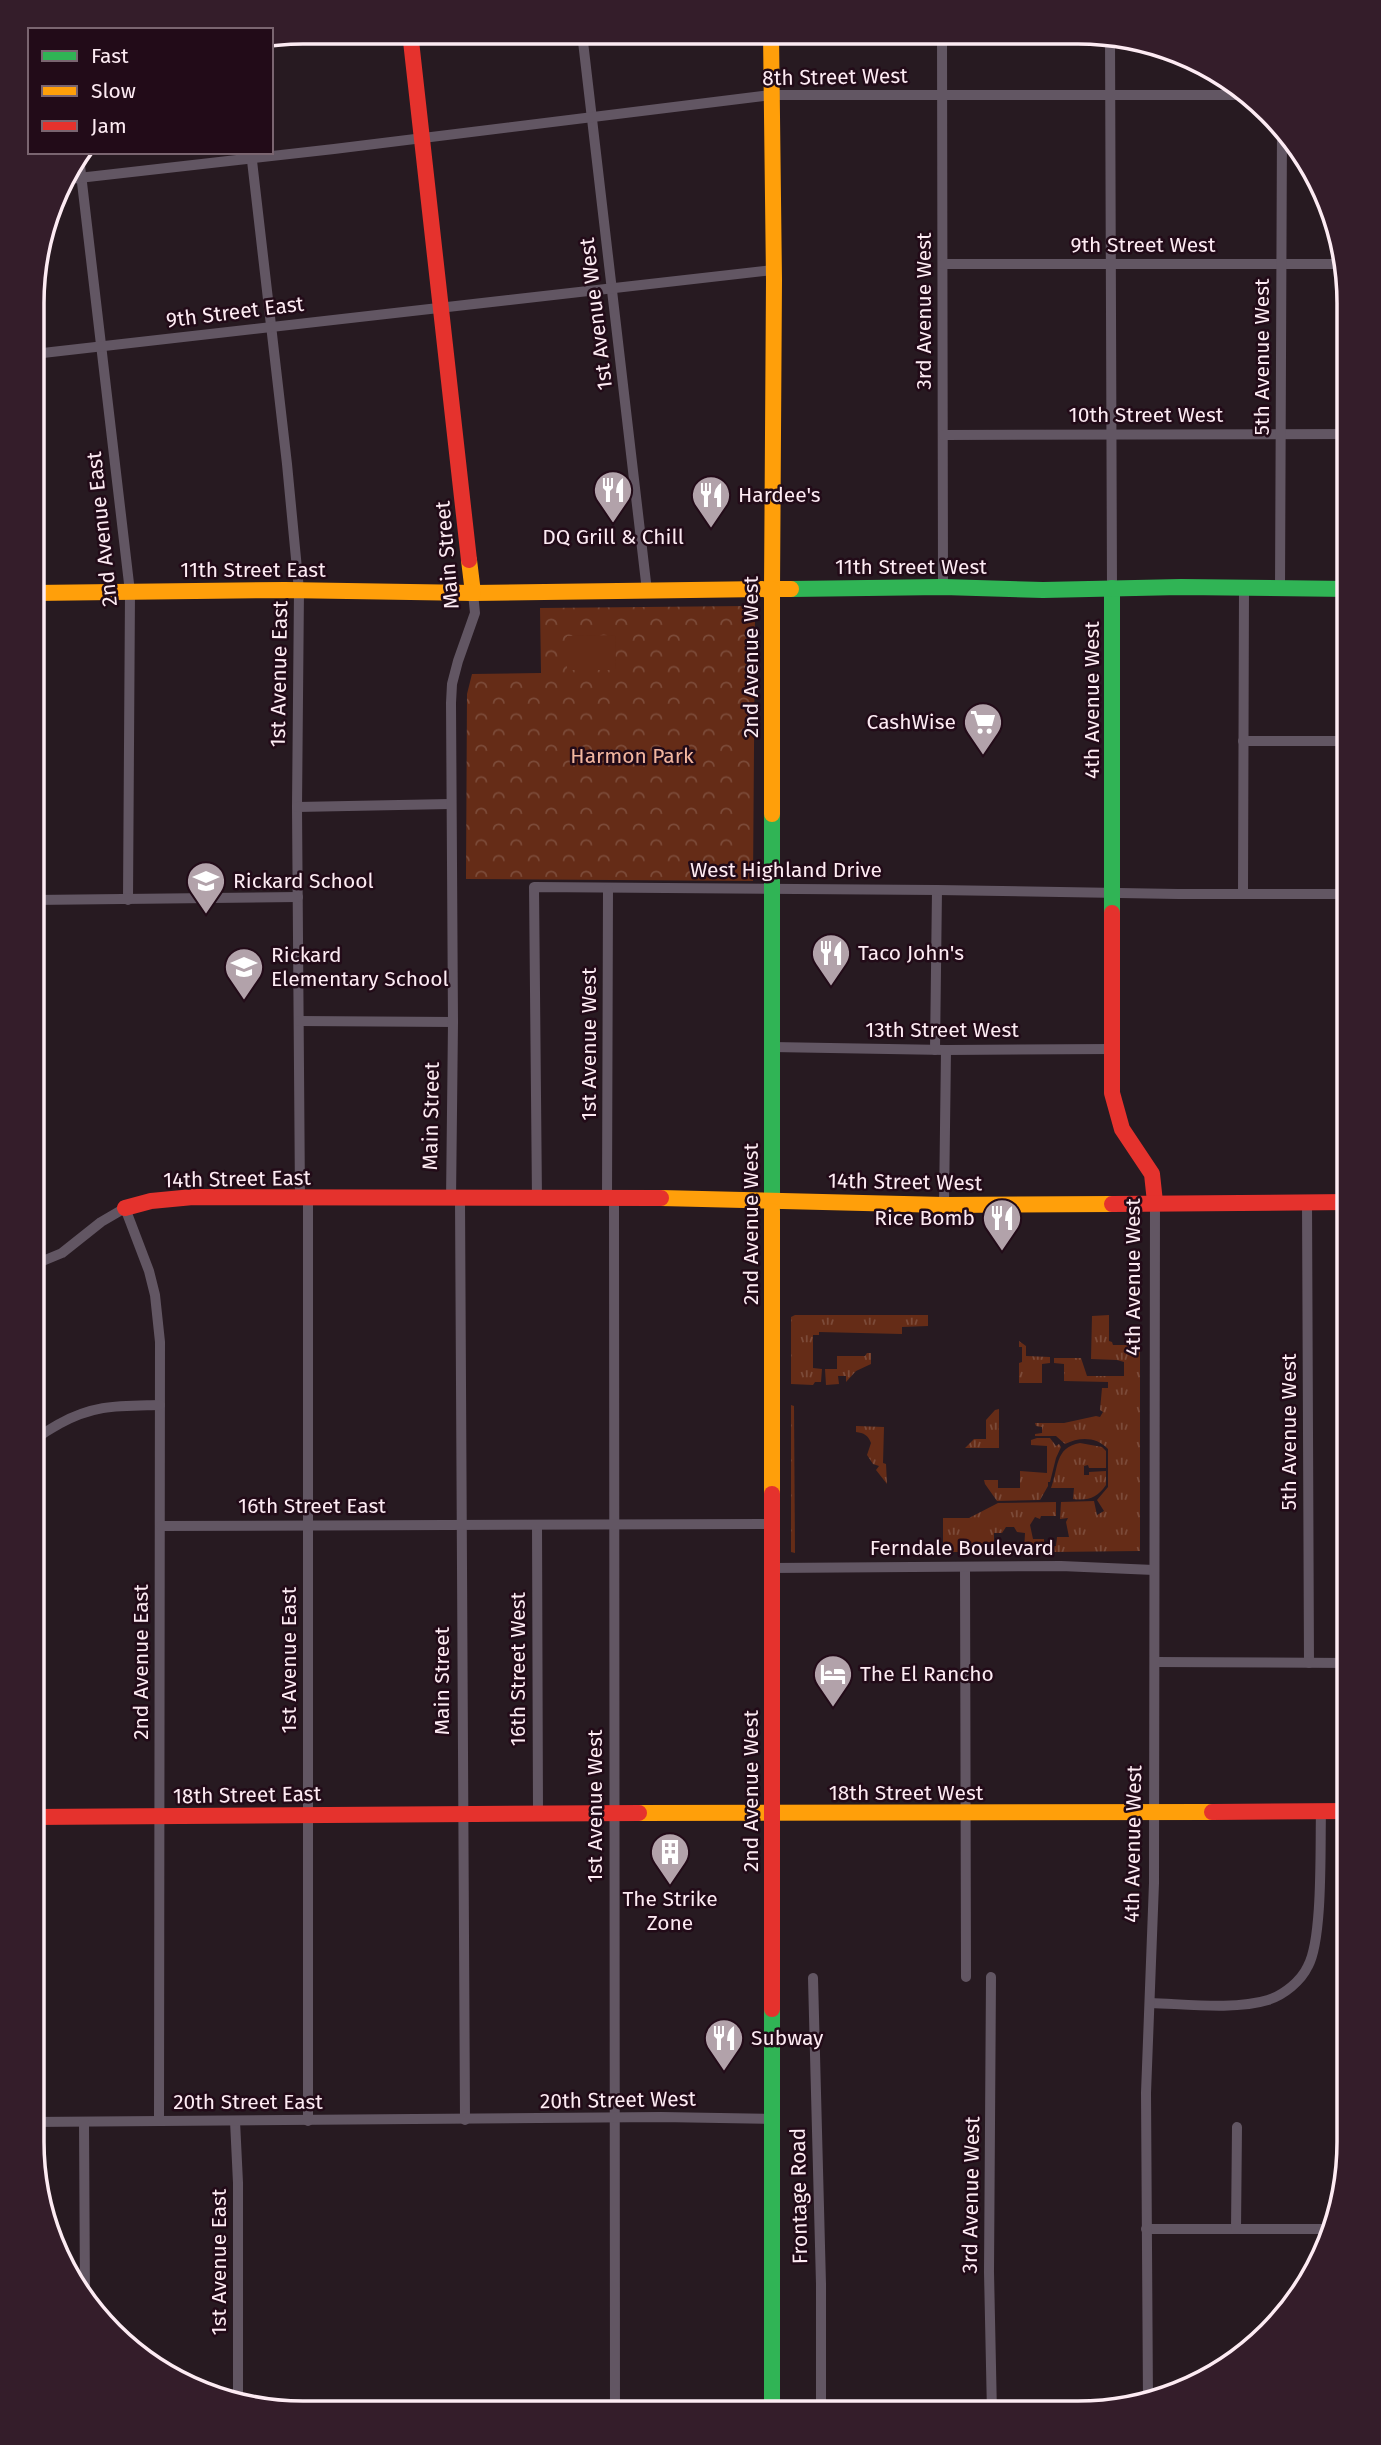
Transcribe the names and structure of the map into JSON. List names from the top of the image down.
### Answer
{
  "streets": {
    "main road": [
      "Main Street",
      "11th Street West",
      "11th Street East",
      "2nd Avenue West",
      "4th Avenue West",
      "14th Street East",
      "14th Street West",
      "18th Street West",
      "18th Street East"
    ],
    "street": [
      "8th Street West",
      "9th Street West",
      "3rd Avenue West",
      "9th Street East",
      "1st Avenue West",
      "5th Avenue West",
      "10th Street West",
      "2nd Avenue East",
      "1st Avenue East",
      "West Highland Drive",
      "13th Street West",
      "16th Street East",
      "Ferndale Boulevard",
      "16th Street West",
      "20th Street West",
      "20th Street East",
      "Frontage Road"
    ]
  },
  "crossings": [
    ["8th Street West", "3rd Avenue West"],
    ["8th Street West", "1st Avenue West"],
    ["8th Street West", "2nd Avenue East"],
    ["8th Street West", "Main Street"],
    ["8th Street West", "2nd Avenue West"],
    ["8th Street West", "1st Avenue East"],
    ["8th Street West", "4th Avenue West"],
    ["9th Street West", "3rd Avenue West"],
    ["9th Street West", "5th Avenue West"],
    ["9th Street West", "4th Avenue West"],
    ["3rd Avenue West", "10th Street West"],
    ["3rd Avenue West", "11th Street West"],
    ["9th Street East", "2nd Avenue East"],
    ["9th Street East", "Main Street"],
    ["9th Street East", "1st Avenue East"],
    ["1st Avenue West", "11th Street West"],
    ["1st Avenue West", "West Highland Drive"],
    ["1st Avenue West", "14th Street West"],
    ["1st Avenue West", "18th Street West"],
    ["1st Avenue West", "20th Street West"],
    ["5th Avenue West", "10th Street West"],
    ["5th Avenue West", "11th Street West"],
    ["5th Avenue West", "14th Street West"],
    ["10th Street West", "4th Avenue West"],
    ["2nd Avenue East", "11th Street East"],
    ["2nd Avenue East", "14th Street East"],
    ["2nd Avenue East", "16th Street East"],
    ["2nd Avenue East", "18th Street East"],
    ["2nd Avenue East", "20th Street East"],
    ["Main Street", "11th Street West"],
    ["Main Street", "11th Street East"],
    ["Main Street", "14th Street East"],
    ["Main Street", "14th Street West"],
    ["Main Street", "16th Street East"],
    ["Main Street", "18th Street West"],
    ["Main Street", "18th Street East"],
    ["Main Street", "20th Street West"],
    ["Main Street", "20th Street East"],
    ["11th Street West", "11th Street East"],
    ["11th Street West", "2nd Avenue West"],
    ["11th Street West", "4th Avenue West"],
    ["11th Street East", "1st Avenue East"],
    ["2nd Avenue West", "West Highland Drive"],
    ["2nd Avenue West", "13th Street West"],
    ["2nd Avenue West", "14th Street West"],
    ["2nd Avenue West", "Ferndale Boulevard"],
    ["2nd Avenue West", "18th Street West"],
    ["2nd Avenue West", "20th Street West"],
    ["1st Avenue East", "14th Street East"],
    ["1st Avenue East", "16th Street East"],
    ["1st Avenue East", "18th Street East"],
    ["1st Avenue East", "20th Street East"],
    ["4th Avenue West", "West Highland Drive"],
    ["4th Avenue West", "13th Street West"],
    ["4th Avenue West", "14th Street West"],
    ["4th Avenue West", "Ferndale Boulevard"],
    ["4th Avenue West", "18th Street West"],
    ["West Highland Drive", "14th Street West"],
    ["14th Street East", "14th Street West"],
    ["16th Street West", "18th Street West"],
    ["18th Street West", "18th Street East"],
    ["20th Street West", "20th Street East"]
  ],
  "parks": ["Harmon Park"],
  "places": {
    "restaurant": [
      "DQ Grill & Chill",
      "Hardee's",
      "Taco John's",
      "Rice Bomb",
      "Subway"
    ],
    "supermarket": ["CashWise"],
    "school or university": ["Rickard School", "Rickard Elementary School"],
    "hotel": ["The El Rancho"],
    "building": ["The Strike Zone"]
  },
  "legend": ["Fast", "Slow", "Jam"]
}
